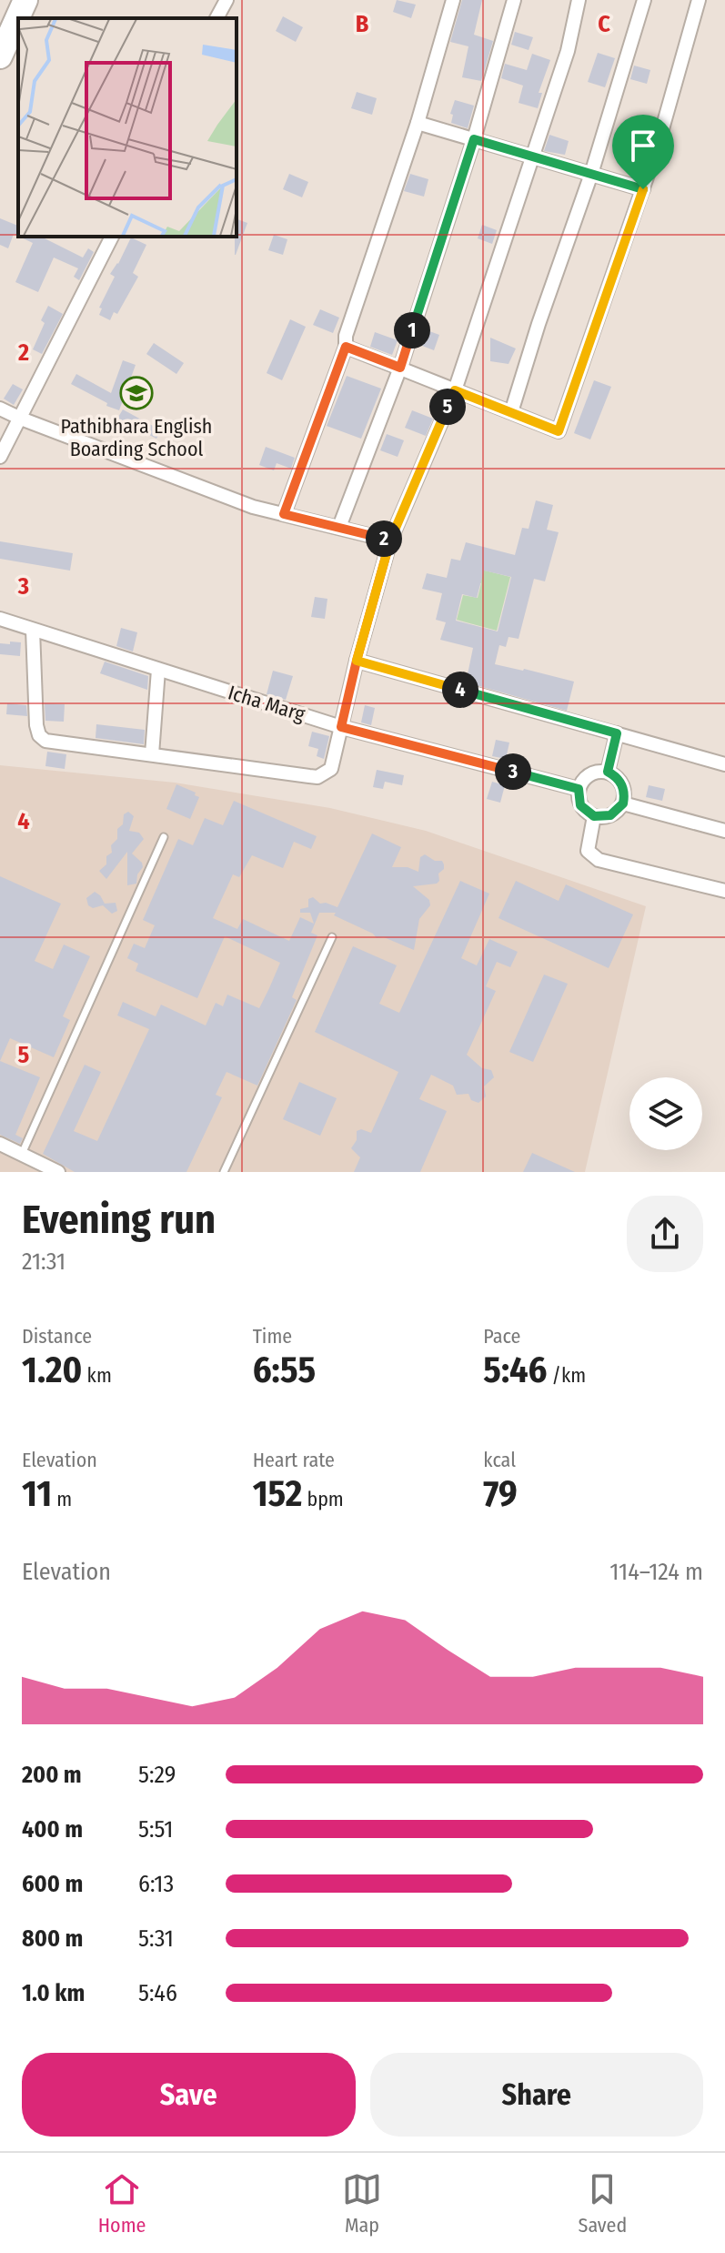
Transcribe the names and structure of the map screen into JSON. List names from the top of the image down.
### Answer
{
  "streets": {
    "street": ["Icha Marg"]
  },
  "places": {
    "school or university": ["Pathibhara English Boarding School"]
  },
  "page": {
    "pins": [
      "1",
      "5",
      "2",
      "4",
      "3"
    ],
    "heading": ["Evening run", "21:31"],
    "stats": [
      ["Distance", "1.20 km"],
      ["Time", "6:55"],
      ["Pace", "5:46 /km"],
      ["Elevation", "11 m"],
      ["Heart rate", "152 bpm"],
      ["kcal", "79"]
    ],
    "chart": ["Elevation", "114–124 m"],
    "list": [
      {
        "name": "200 m",
        "note": "5:29"
      },
      {
        "name": "400 m",
        "note": "5:51"
      },
      {
        "name": "600 m",
        "note": "6:13"
      },
      {
        "name": "800 m",
        "note": "5:31"
      },
      {
        "name": "1.0 km",
        "note": "5:46"
      }
    ],
    "buttons": ["Save", "Share"],
    "tabs": ["Home", "Map", "Saved"]
  },
  "grid": {
    "columns": ["B", "C"],
    "rows": [
      "2",
      "3",
      "4",
      "5"
    ]
  }
}
